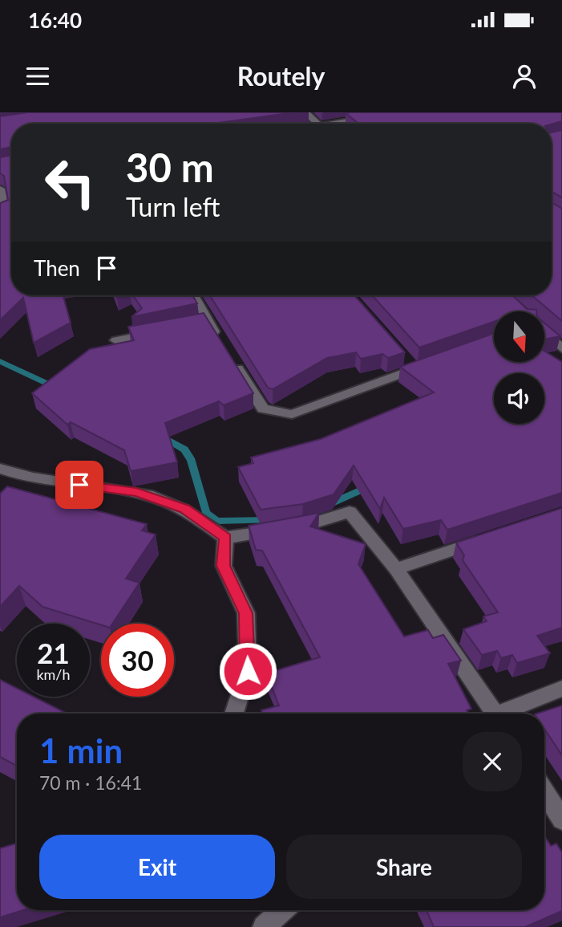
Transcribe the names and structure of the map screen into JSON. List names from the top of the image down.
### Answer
{
  "north": "bottom",
  "page": {
    "status": "16:40",
    "header": "Routely",
    "turn": ["30 m", "Turn left"],
    "then": "Then",
    "speed": "21 km/h",
    "limit": "30",
    "heading": ["1 min", "70 m · 16:41"],
    "buttons": ["Exit", "Share"]
  }
}
